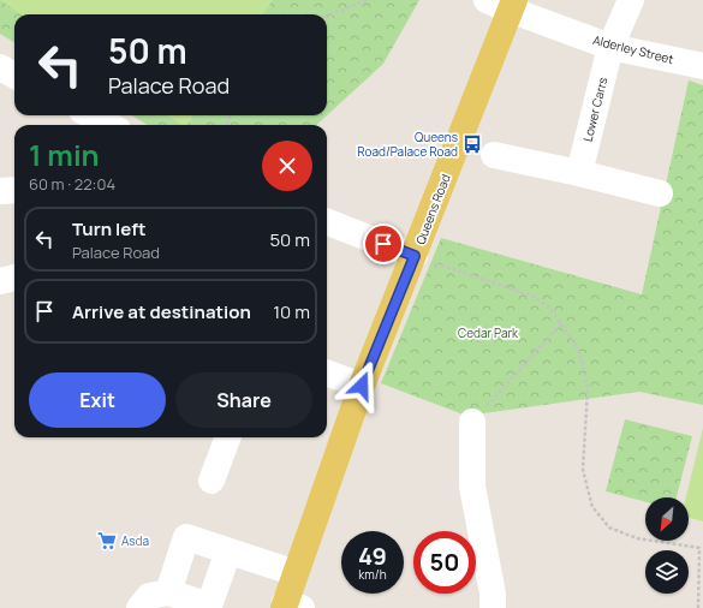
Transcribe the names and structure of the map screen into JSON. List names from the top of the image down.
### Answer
{
  "streets": {
    "main road": ["Queens Road"],
    "street": ["Alderley Street", "Lower Carrs"]
  },
  "crossings": [
    ["Alderley Street", "Lower Carrs"],
    ["Alderley Street", "Queens Road"]
  ],
  "parks": ["Cedar Park"],
  "places": {
    "bus stop": ["Queens Road/Palace Road"],
    "supermarket": ["Asda"]
  },
  "north": "bottom left",
  "page": {
    "turn": ["50 m", "Palace Road"],
    "heading": ["1 min", "60 m · 22:04"],
    "list": [
      {
        "name": "Turn left",
        "note": "Palace Road",
        "value": "50 m"
      },
      {
        "name": "Arrive at destination",
        "value": "10 m"
      }
    ],
    "buttons": ["Exit", "Share"],
    "speed": "49 km/h",
    "limit": "50"
  }
}
